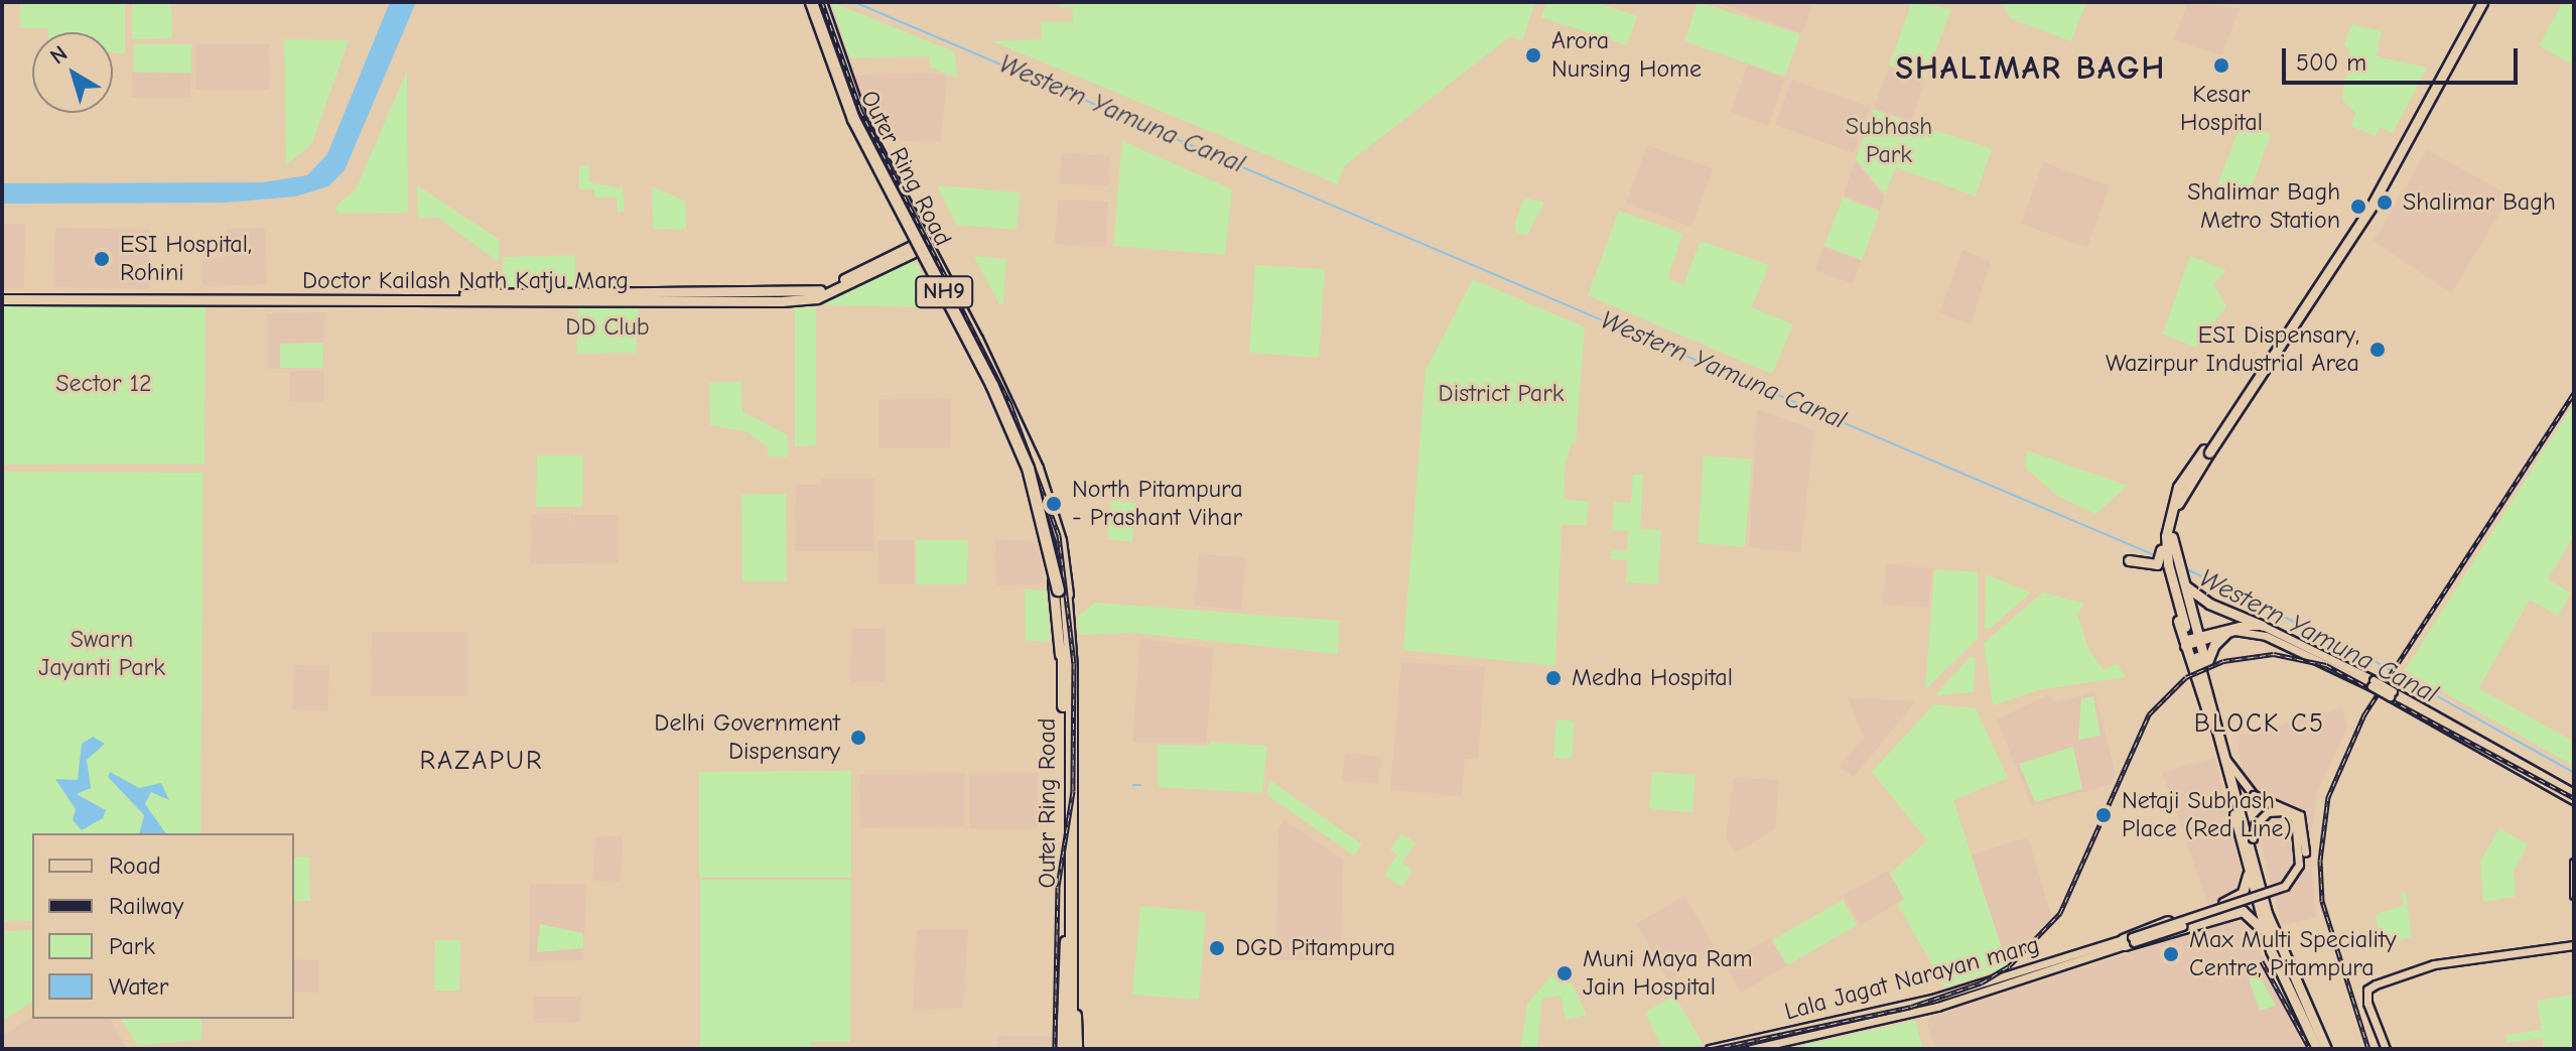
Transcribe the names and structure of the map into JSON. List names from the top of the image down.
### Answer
{
  "streets": {
    "highway": ["Outer Ring Road", "NH9"],
    "main road": ["Doctor Kailash Nath Katju Marg", "Lala Jagat Narayan marg"]
  },
  "crossings": [
    ["Outer Ring Road", "Doctor Kailash Nath Katju Marg"],
    ["Outer Ring Road", "NH9"]
  ],
  "districts": ["SHALIMAR BAGH", "BLOCK C5", "RAZAPUR"],
  "water": ["Western Yamuna Canal"],
  "parks": [
    "Subhash Park",
    "DD Club",
    "Sector 12",
    "District Park",
    "Swarn Jayanti Park"
  ],
  "places": [
    "Arora Nursing Home",
    "Kesar Hospital",
    "Shalimar Bagh",
    "Shalimar Bagh Metro Station",
    "ESI Hospital, Rohini",
    "ESI Dispensary, Wazirpur Industrial Area",
    "North Pitampura - Prashant Vihar",
    "Medha Hospital",
    "Delhi Government Dispensary",
    "Netaji Subhash Place (Red Line)",
    "DGD Pitampura",
    "Max Multi Speciality Centre, Pitampura",
    "Muni Maya Ram Jain Hospital"
  ],
  "legend": [
    "Road",
    "Railway",
    "Park",
    "Water"
  ],
  "scale_bar": "500 m",
  "north": "top left"
}
